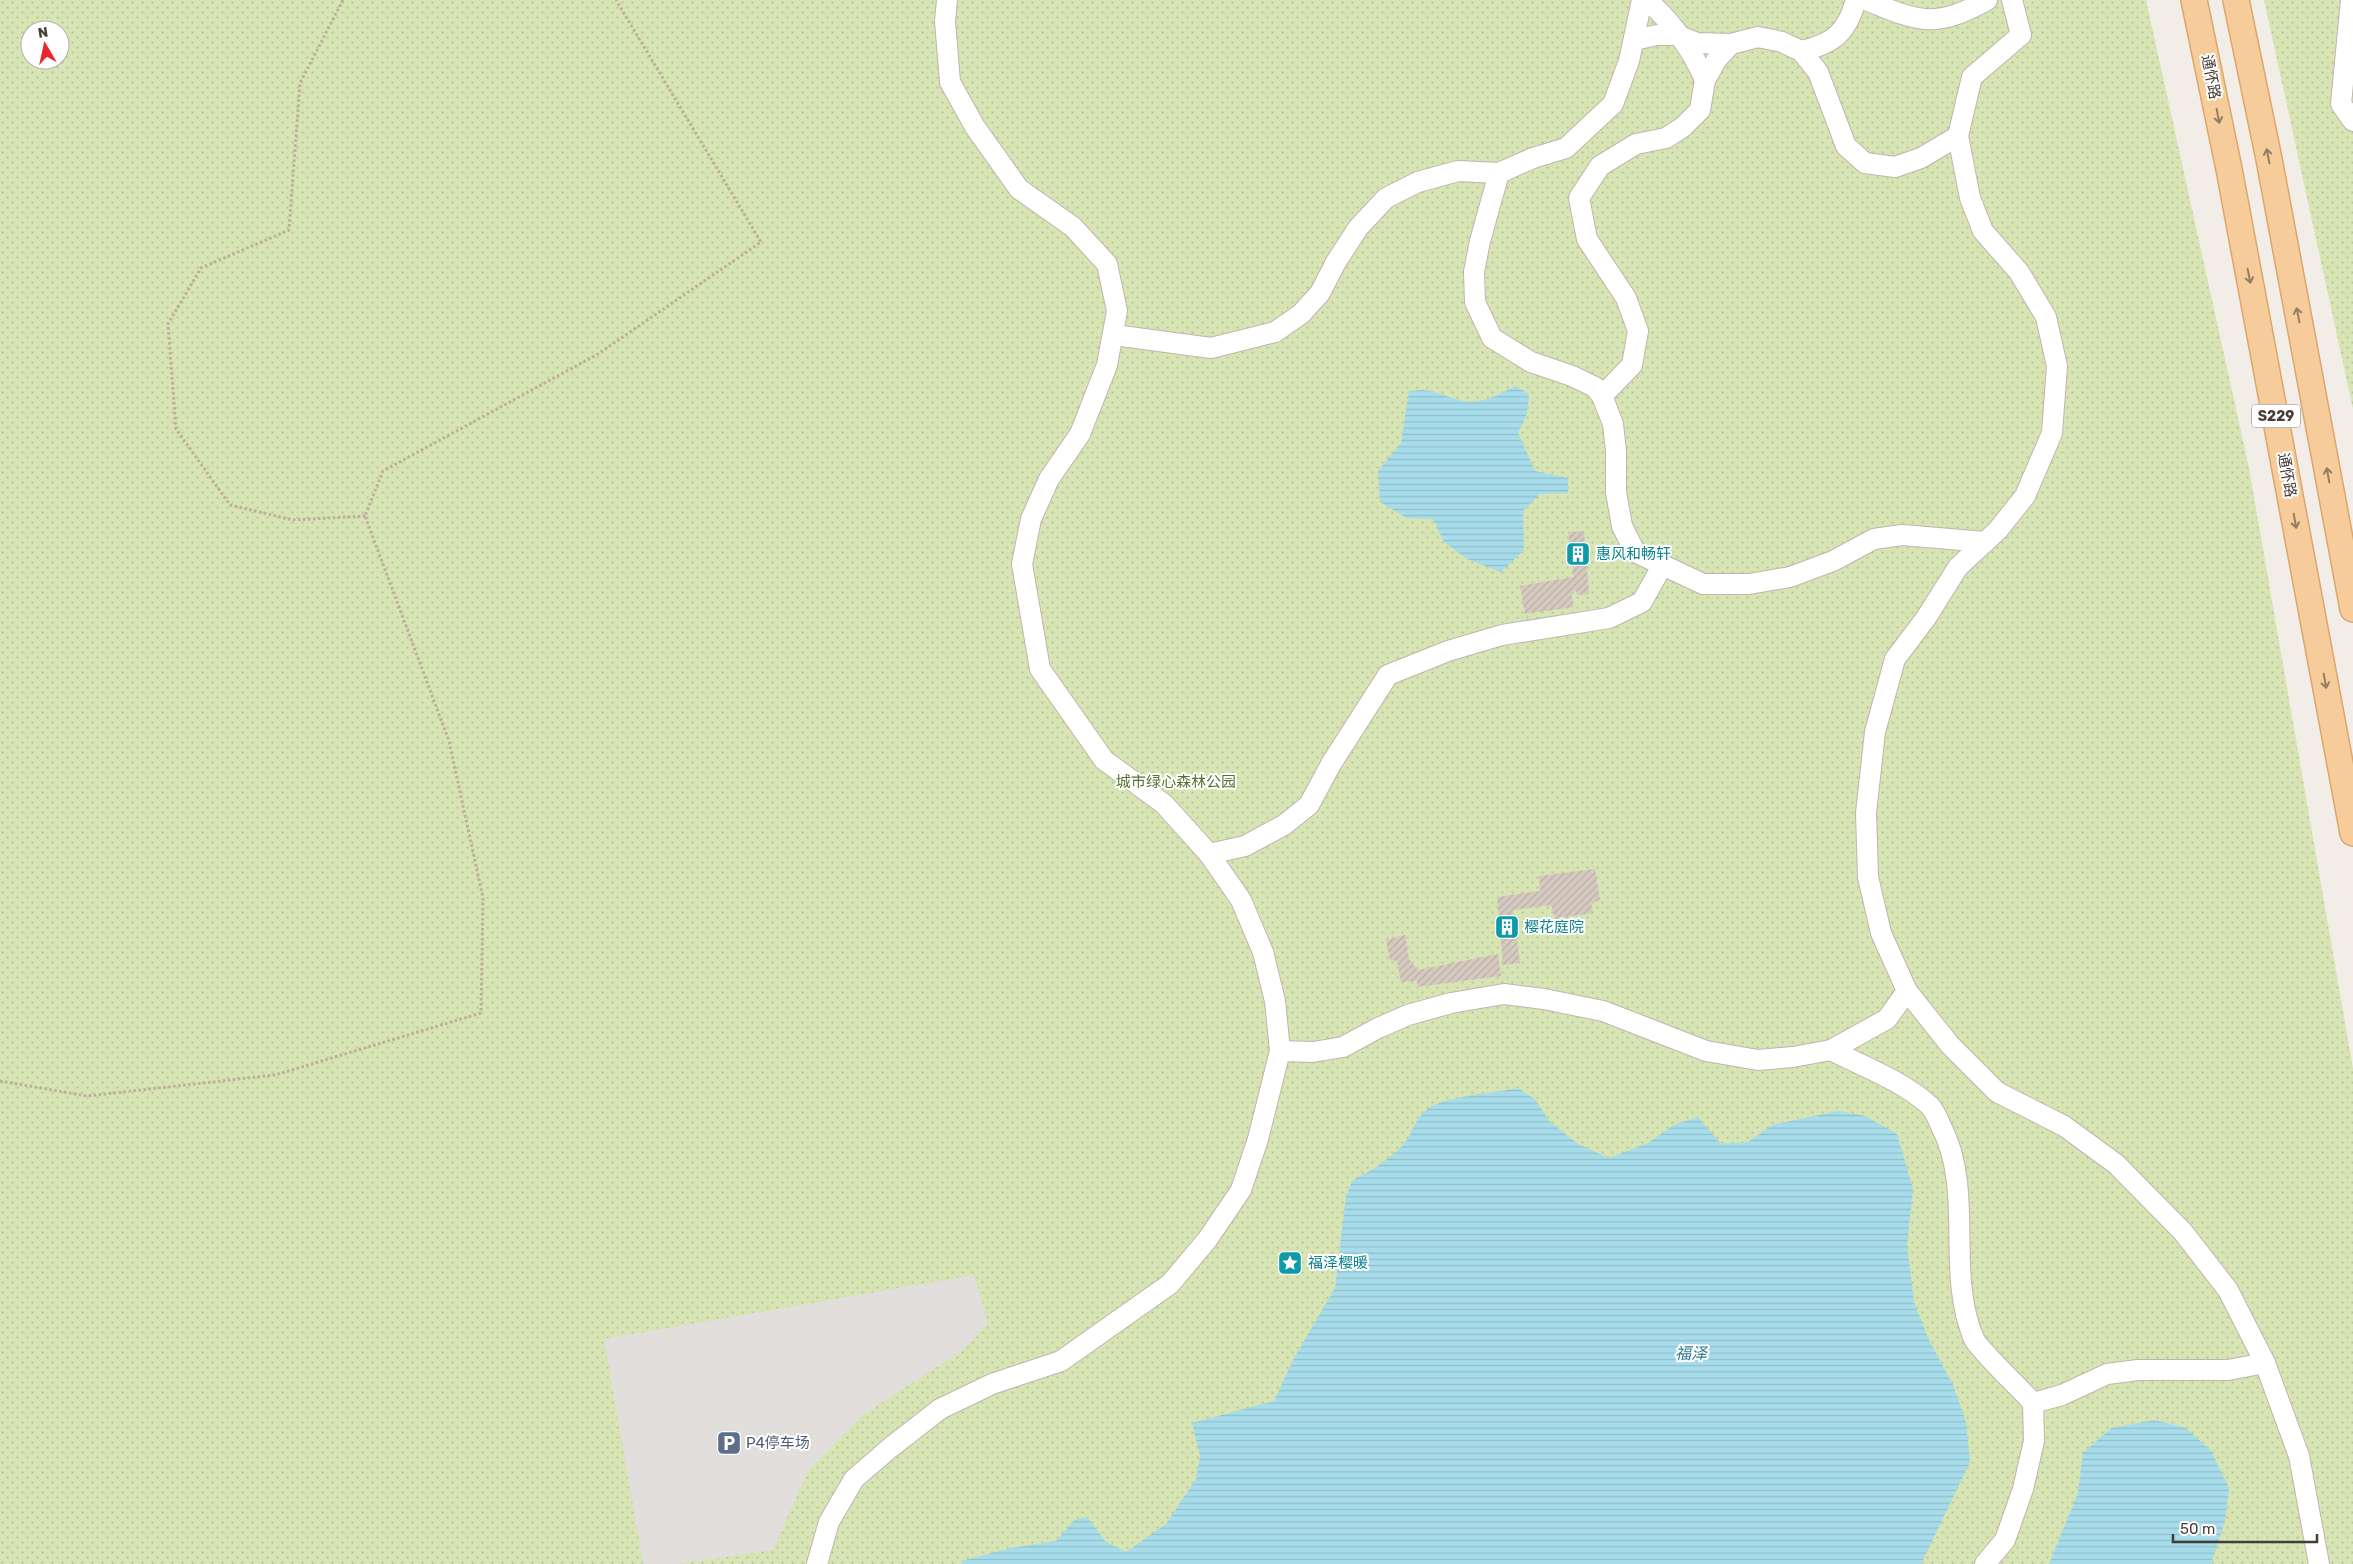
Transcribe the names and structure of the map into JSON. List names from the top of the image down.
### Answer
{
  "streets": {
    "main road": ["通怀路", "S229"]
  },
  "water": ["福泽"],
  "parks": ["城市绿心森林公园"],
  "places": {
    "building": ["惠风和畅轩", "樱花庭院"],
    "place": ["福泽樱暖"],
    "parking": ["P4停车场"]
  },
  "scale_bar": "50 m",
  "north": "top"
}
